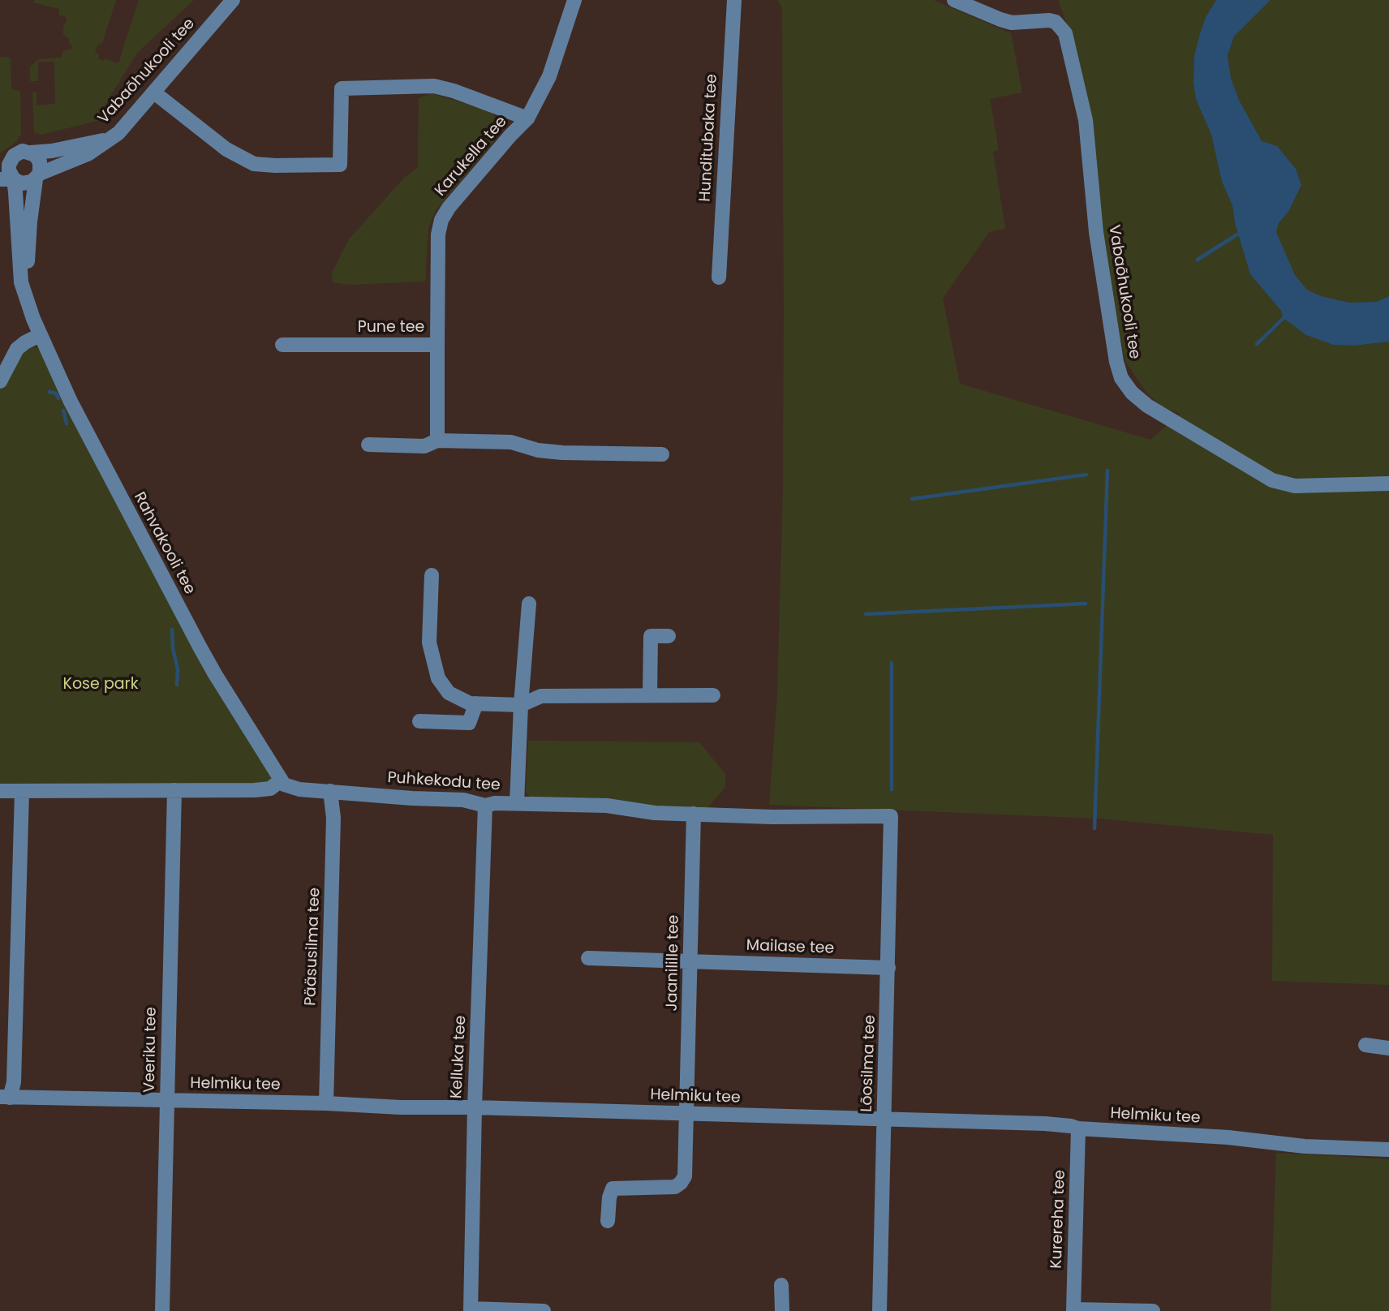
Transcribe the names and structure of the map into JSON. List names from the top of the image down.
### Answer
{
  "streets": {
    "street": [
      "Vabaõhukooli tee",
      "Hunditubaka tee",
      "Karukella tee",
      "Pune tee",
      "Rahvakooli tee",
      "Puhkekodu tee",
      "Pääsusilma tee",
      "Mailase tee",
      "Jaanilille tee",
      "Veeriku tee",
      "Kelluka tee",
      "Lõosilma tee",
      "Helmiku tee",
      "Kurereha tee"
    ]
  },
  "crossings": [
    ["Vabaõhukooli tee", "Rahvakooli tee"],
    ["Karukella tee", "Pune tee"],
    ["Rahvakooli tee", "Puhkekodu tee"],
    ["Puhkekodu tee", "Pääsusilma tee"],
    ["Puhkekodu tee", "Jaanilille tee"],
    ["Puhkekodu tee", "Kelluka tee"],
    ["Puhkekodu tee", "Lõosilma tee"],
    ["Pääsusilma tee", "Helmiku tee"],
    ["Mailase tee", "Jaanilille tee"],
    ["Mailase tee", "Lõosilma tee"],
    ["Jaanilille tee", "Helmiku tee"],
    ["Veeriku tee", "Helmiku tee"],
    ["Kelluka tee", "Helmiku tee"],
    ["Lõosilma tee", "Helmiku tee"],
    ["Helmiku tee", "Kurereha tee"]
  ],
  "parks": ["Kose park"]
}
